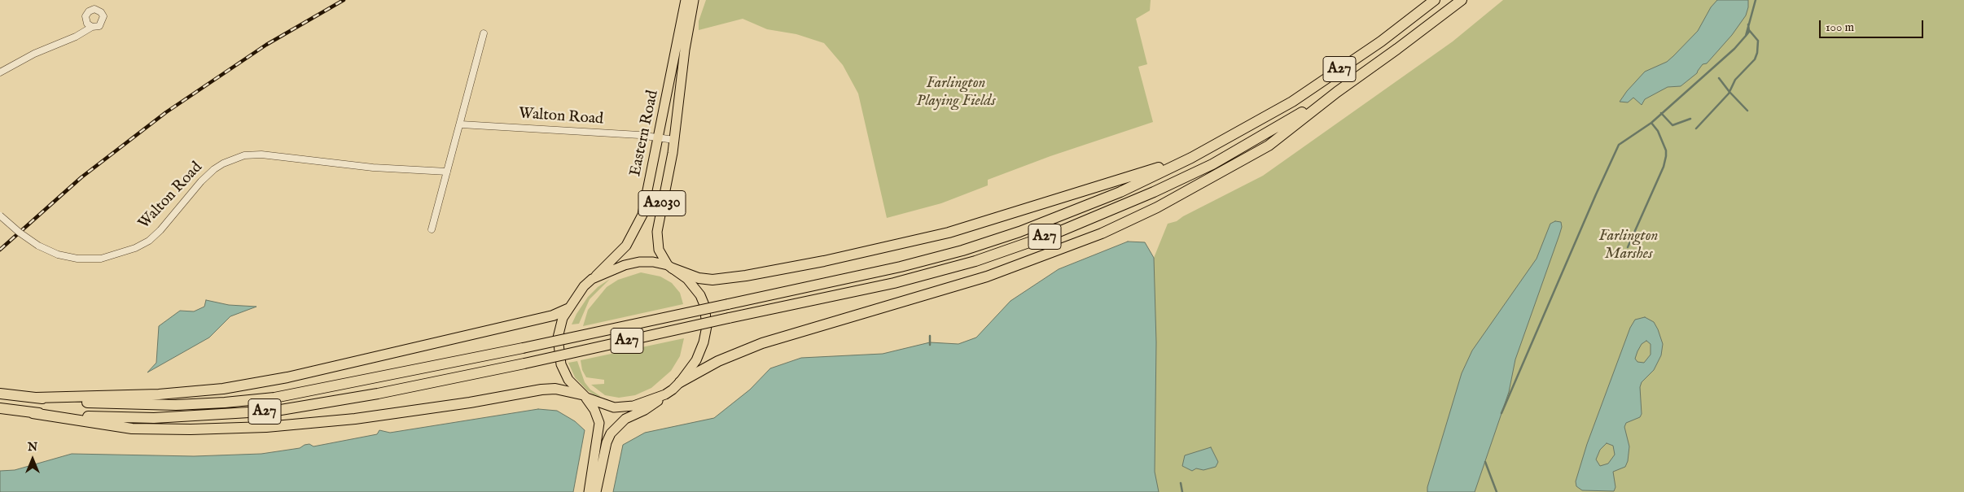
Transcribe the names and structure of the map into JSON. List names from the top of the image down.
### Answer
{
  "streets": {
    "highway": ["A27"],
    "main road": ["Eastern Road", "A2030"],
    "street": ["Walton Road"]
  },
  "crossings": [
    ["Walton Road", "Eastern Road"]
  ],
  "parks": ["Farlington Playing Fields", "Farlington Marshes"],
  "scale_bar": "100 m",
  "north": "top"
}
